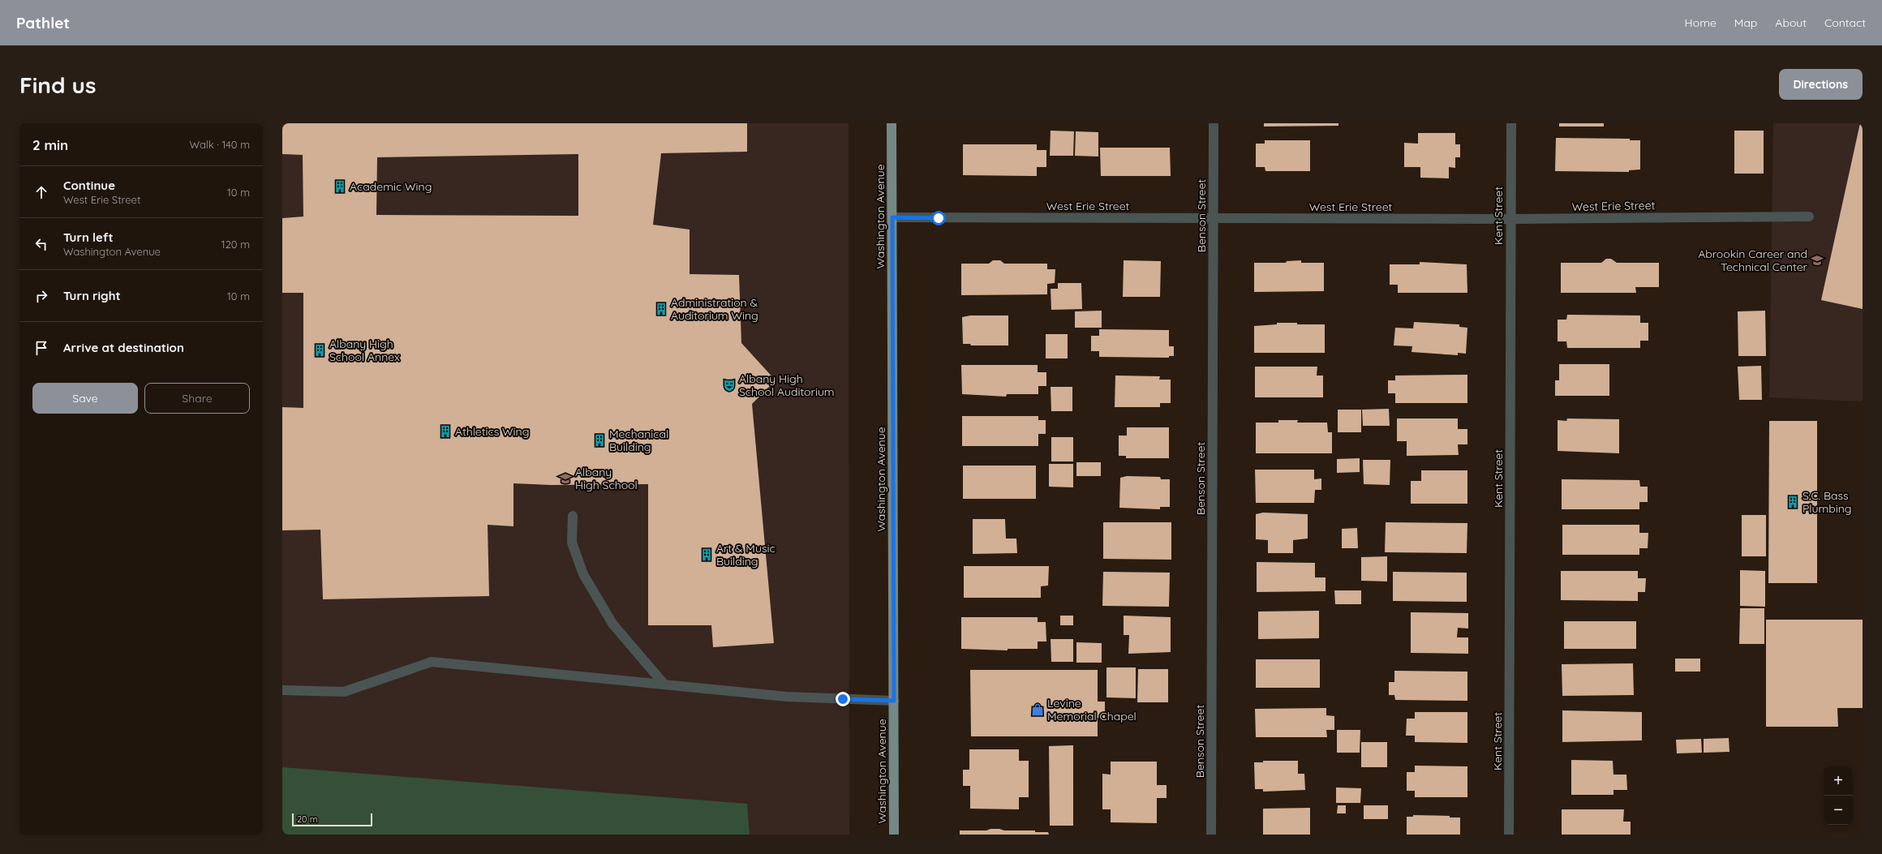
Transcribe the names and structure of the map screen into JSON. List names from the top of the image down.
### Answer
{
  "streets": {
    "main road": ["Washington Avenue"],
    "street": ["West Erie Street", "Benson Street", "Kent Street"]
  },
  "crossings": [
    ["West Erie Street", "Benson Street"],
    ["West Erie Street", "Kent Street"],
    ["West Erie Street", "Washington Avenue"]
  ],
  "places": {
    "building": [
      "Academic Wing",
      "Administration & Auditorium Wing",
      "Albany High School Annex",
      "Athletics Wing",
      "Mechanical Building",
      "S.C. Bass Plumbing",
      "Art & Music Building"
    ],
    "school or university": ["Abrookin Career and Technical Center", "Albany High School"],
    "theatre": ["Albany High School Auditorium"],
    "shop": ["Levine Memorial Chapel"]
  },
  "scale_bar": "20 m",
  "page": {
    "header": "Pathlet",
    "nav": [
      "Home",
      "Map",
      "About",
      "Contact"
    ],
    "buttons": [
      "Directions",
      ["Save", "Share"]
    ],
    "title": "Find us",
    "heading": ["2 min", "Walk · 140 m"],
    "list": [
      ["Continue", "West Erie Street", "10 m"],
      ["Turn left", "Washington Avenue", "120 m"],
      ["Turn right", "10 m"],
      "Arrive at destination"
    ],
    "map_buttons": ["+", "−"],
    "scale": "20 m"
  }
}
